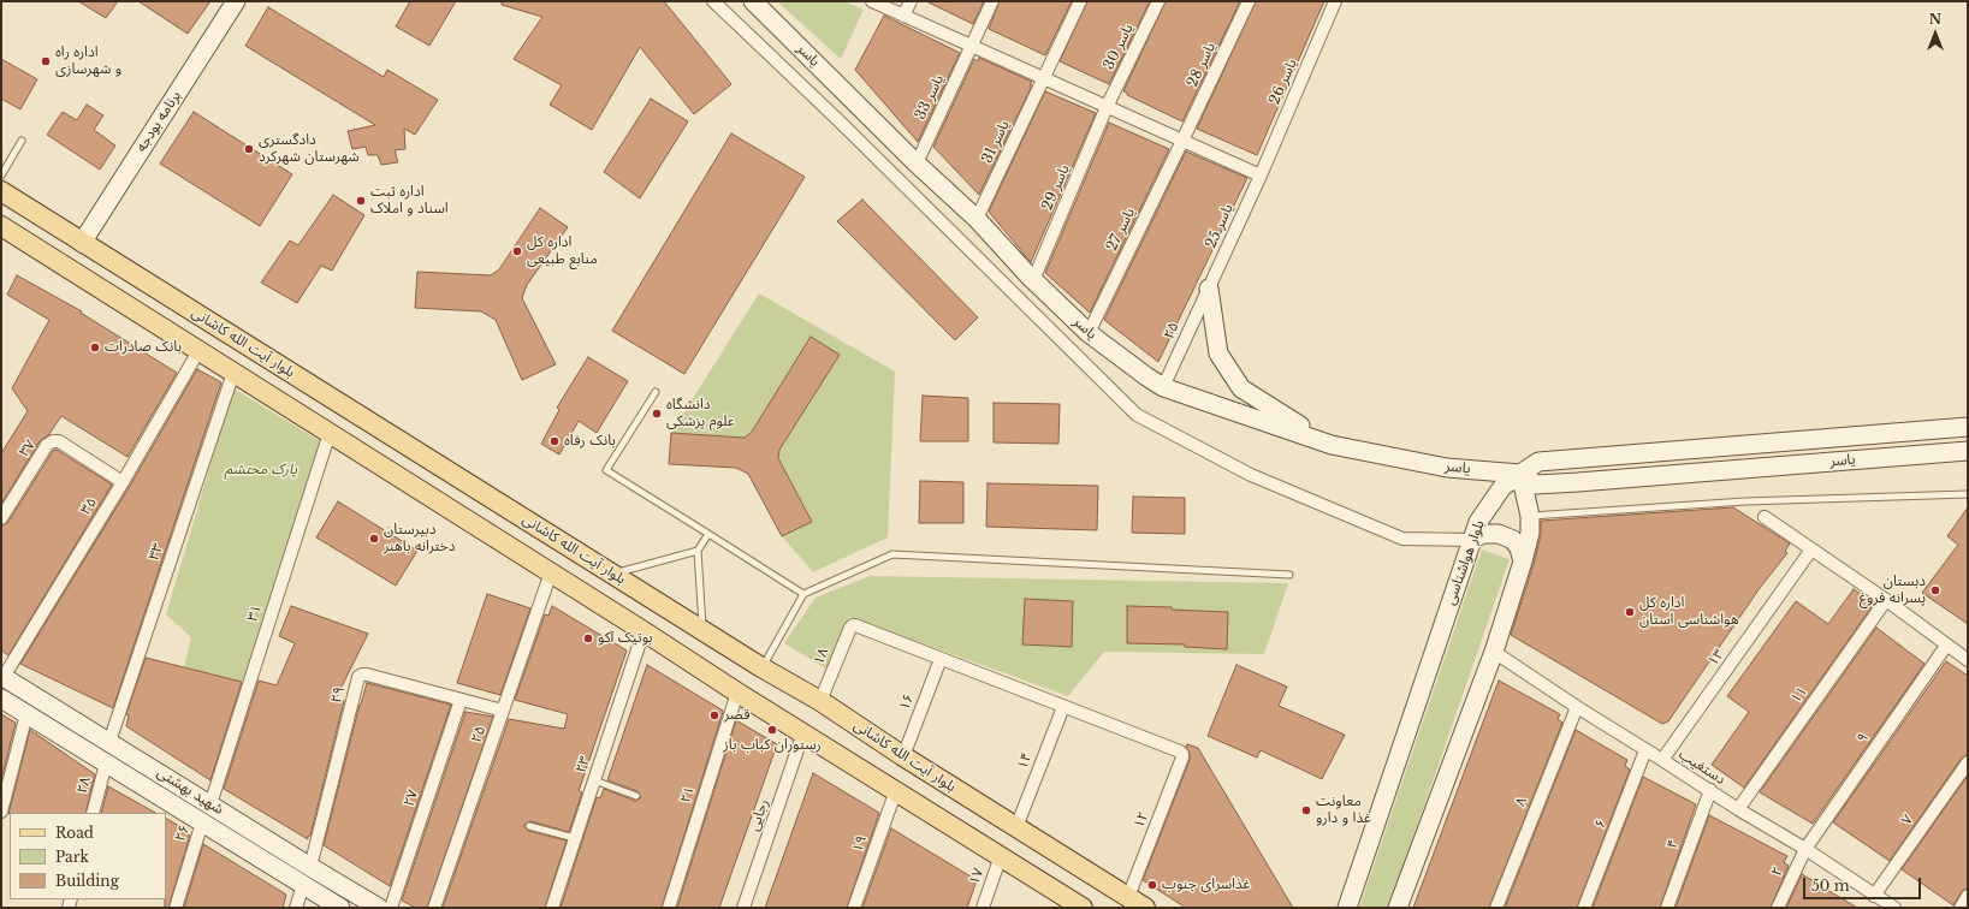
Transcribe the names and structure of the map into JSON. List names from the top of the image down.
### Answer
{
  "streets": {
    "main road": [
      "یاسر",
      "برنامه بودجه",
      "بلوار آیت الله کاشانی",
      "بلوار هواشناسی",
      "شهید بهشتی"
    ],
    "street": [
      "یاسر 30",
      "یاسر 28",
      "یاسر 26",
      "یاسر 33",
      "یاسر 31",
      "یاسر 29",
      "یاسر 25",
      "یاسر 27",
      "۲۵",
      "۳۷",
      "۳۵",
      "۳۳",
      "۳۱",
      "۱۸",
      "۱۳",
      "۲۹",
      "۱۱",
      "۱۶",
      "۹",
      "۱۴",
      "۲۳",
      "دستغیب",
      "۲۸",
      "۲۱",
      "۲۷",
      "۸",
      "رجایی",
      "۱۲",
      "۷",
      "۶",
      "۲۶",
      "۱۹",
      "۴",
      "۲",
      "۱۷"
    ]
  },
  "crossings": [
    ["یاسر 30", "یاسر 29"],
    ["یاسر", "یاسر 33"],
    ["یاسر", "یاسر 31"],
    ["یاسر", "یاسر 29"],
    ["یاسر", "یاسر 27"],
    ["یاسر", "۲۵"],
    ["یاسر", "بلوار هواشناسی"],
    ["یاسر 28", "یاسر 27"],
    ["یاسر 26", "یاسر 25"],
    ["برنامه بودجه", "بلوار آیت الله کاشانی"],
    ["یاسر 25", "۲۵"],
    ["۲۵", "بلوار آیت الله کاشانی"],
    ["۲۵", "۲۹"],
    ["بلوار آیت الله کاشانی", "۳۵"],
    ["بلوار آیت الله کاشانی", "۳۳"],
    ["بلوار آیت الله کاشانی", "۳۱"],
    ["بلوار آیت الله کاشانی", "۱۸"],
    ["بلوار آیت الله کاشانی", "۱۶"],
    ["بلوار آیت الله کاشانی", "۱۴"],
    ["بلوار آیت الله کاشانی", "۲۳"],
    ["بلوار آیت الله کاشانی", "۲۱"],
    ["بلوار آیت الله کاشانی", "رجایی"],
    ["بلوار آیت الله کاشانی", "۱۲"],
    ["بلوار آیت الله کاشانی", "۱۹"],
    ["بلوار آیت الله کاشانی", "۱۷"],
    ["۳۷", "۳۵"],
    ["۳۵", "شهید بهشتی"],
    ["۳۳", "شهید بهشتی"],
    ["۳۱", "شهید بهشتی"],
    ["۱۸", "۱۶"],
    ["۱۳", "دستغیب"],
    ["۲۹", "شهید بهشتی"],
    ["۲۹", "۲۷"],
    ["۱۱", "دستغیب"],
    ["۹", "دستغیب"],
    ["۹", "۲"],
    ["۱۴", "۱۲"],
    ["دستغیب", "۸"],
    ["دستغیب", "۷"],
    ["دستغیب", "۶"],
    ["دستغیب", "۴"],
    ["دستغیب", "۲"],
    ["۲۸", "شهید بهشتی"],
    ["شهید بهشتی", "۲۶"]
  ],
  "parks": ["پارک محتشم"],
  "places": [
    "اداره راه و شهرسازی",
    "دادگستری شهرستان شهرکرد",
    "اداره ثبت اسناد و املاک",
    "اداره کل منابع طبیعی",
    "بانک صادرات",
    "دانشگاه علوم پزشکی",
    "بانک رفاه",
    "دبیرستان دخترانه باهنر",
    "دبستان پسرانه فروغ",
    "اداره کل هواشناسی استان",
    "بوتیک آکو",
    "قصر",
    "رستوران کباب باز",
    "معاونت غذا و دارو",
    "غذاسرای جنوب"
  ],
  "legend": ["Road", "Park", "Building"],
  "scale_bar": "50 m",
  "north": "top"
}
